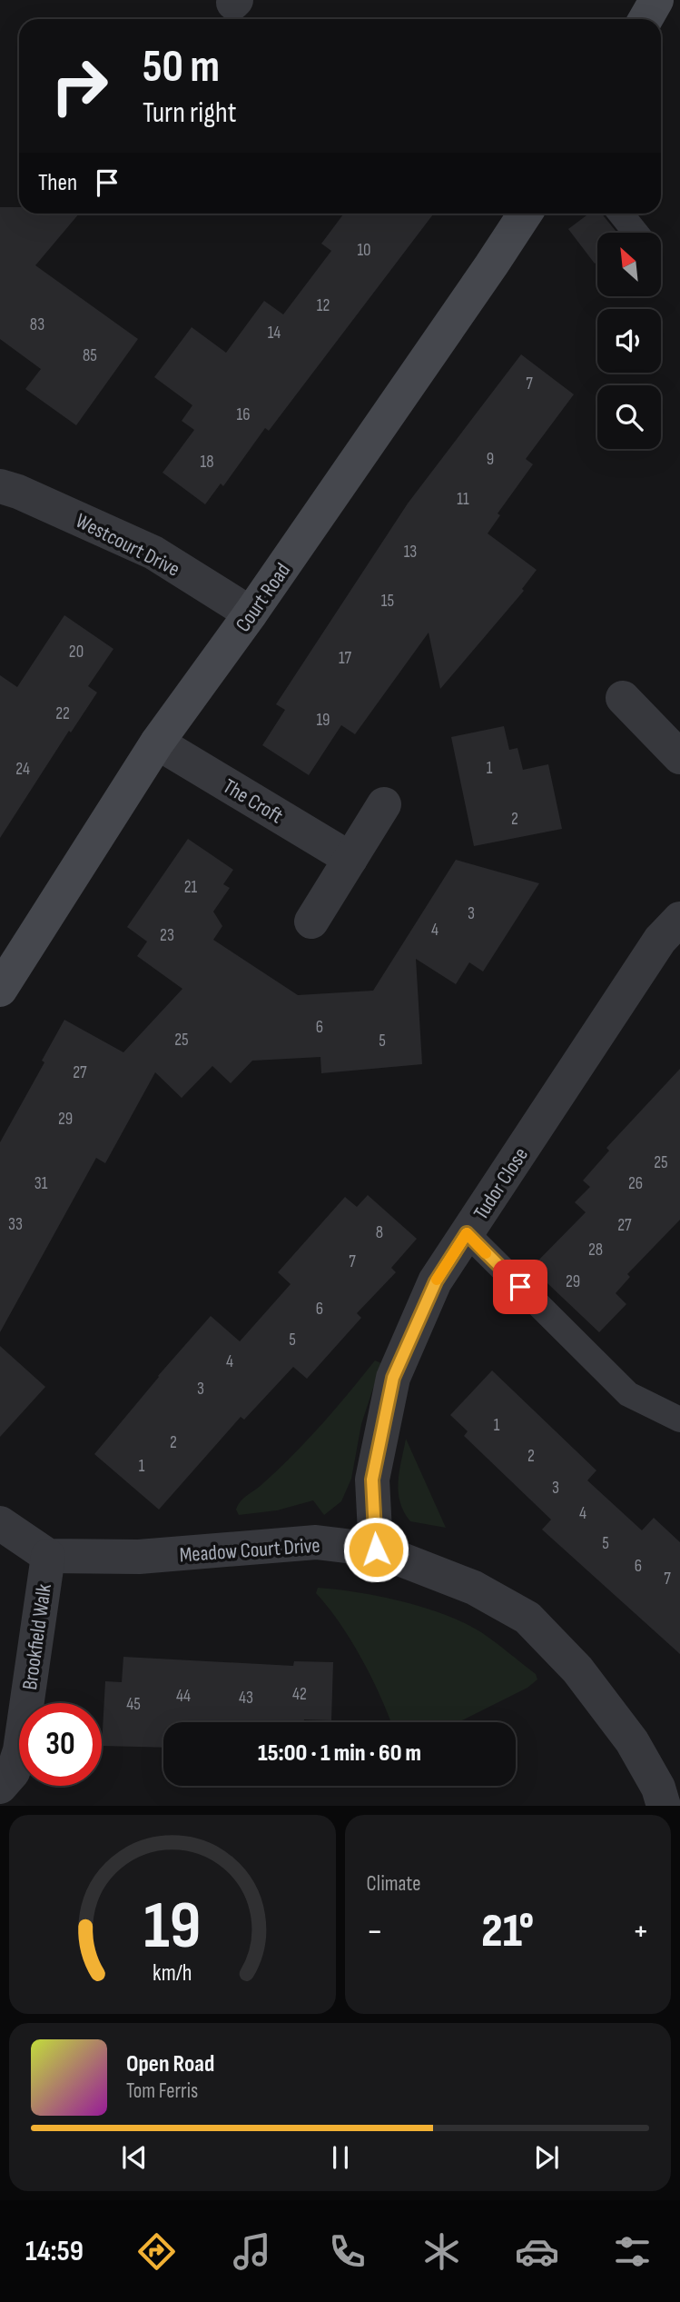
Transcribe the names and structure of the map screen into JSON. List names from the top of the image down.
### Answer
{
  "streets": {
    "street": [
      "Westcourt Drive",
      "Court Road",
      "The Croft",
      "Tudor Close",
      "Meadow Court Drive",
      "Brookfield Walk"
    ]
  },
  "crossings": [
    ["Westcourt Drive", "Court Road"],
    ["Court Road", "The Croft"],
    ["Tudor Close", "Meadow Court Drive"],
    ["Meadow Court Drive", "Brookfield Walk"]
  ],
  "house_numbers": [
    "10",
    "12",
    "83",
    "14",
    "85",
    "7",
    "16",
    "9",
    "18",
    "11",
    "13",
    "15",
    "20",
    "17",
    "22",
    "19",
    "1",
    "24",
    "2",
    "21",
    "3",
    "4",
    "23",
    "6",
    "25",
    "5",
    "27",
    "29",
    "25",
    "31",
    "26",
    "33",
    "27",
    "8",
    "28",
    "7",
    "29",
    "6",
    "5",
    "4",
    "3",
    "1",
    "2",
    "2",
    "1",
    "3",
    "4",
    "5",
    "6",
    "7",
    "42",
    "44",
    "43",
    "45"
  ],
  "north": "top left",
  "page": {
    "turn": ["50 m", "Turn right"],
    "then": "Then",
    "limit": "30",
    "trip": "15:00 · 1 min · 60 m",
    "tile": "Climate",
    "heat": ["−", "21°", "+"],
    "song": ["Open Road", "Tom Ferris"],
    "tabs": "14:59",
    "gauge": ["19", "km/h"]
  }
}
